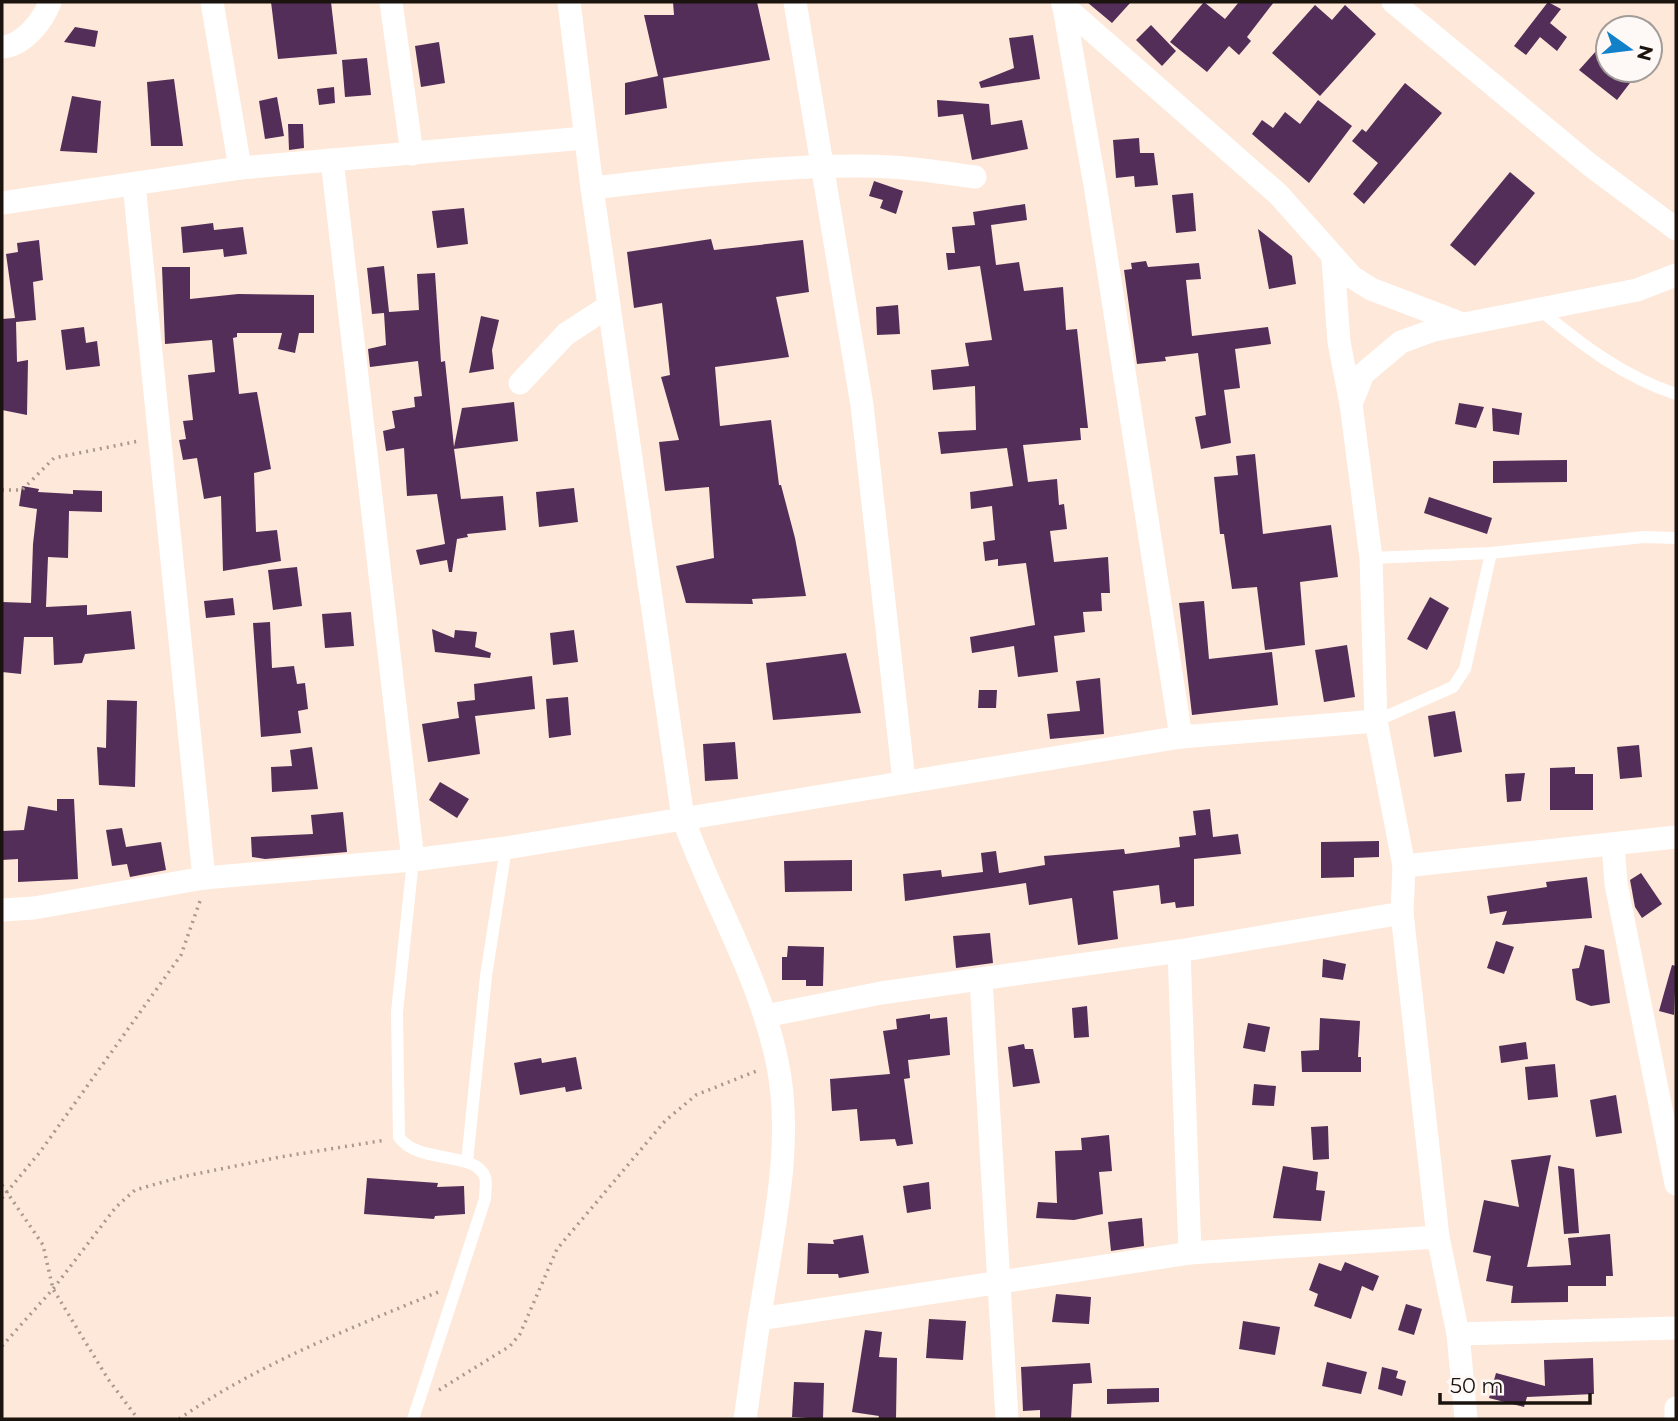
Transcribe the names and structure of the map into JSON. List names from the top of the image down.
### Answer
{
  "scale_bar": "50 m",
  "north": "right"
}
